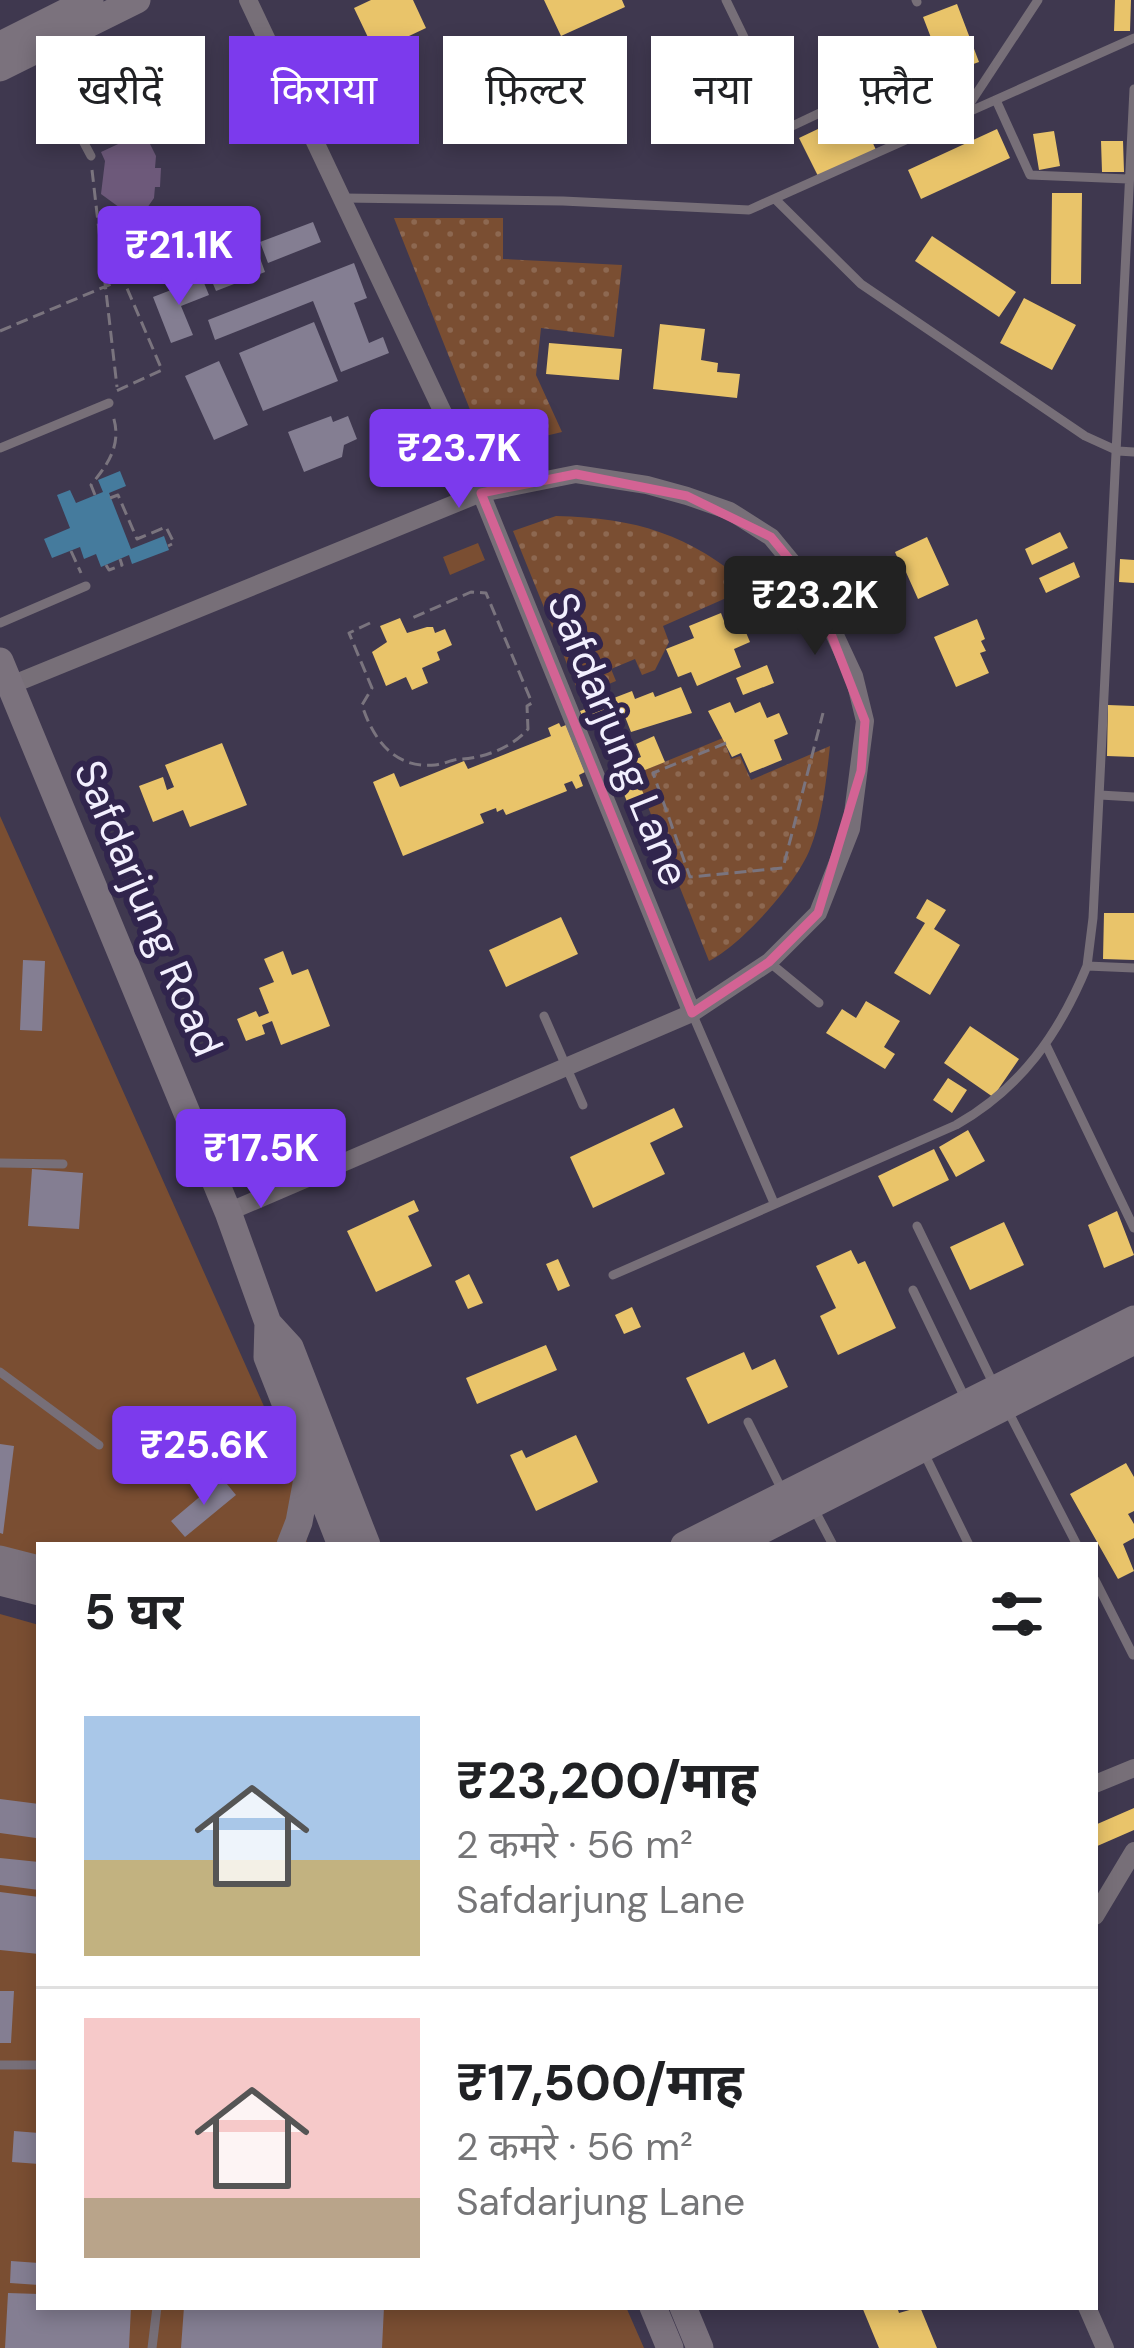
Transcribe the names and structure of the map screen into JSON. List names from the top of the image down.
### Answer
{
  "streets": {
    "main road": ["Safdarjung Road"],
    "street": ["Safdarjung Lane"]
  },
  "page": {
    "chip": [
      "खरीदें",
      "किराया",
      "फ़िल्टर",
      "नया",
      "फ़्लैट"
    ],
    "price": [
      "₹21.1K",
      "₹23.7K",
      "₹23.2K",
      "₹17.5K",
      "₹25.6K"
    ],
    "heading": "5 घर",
    "list": [
      {
        "name": "₹23,200/माह",
        "note": "2 कमरे · 56 m² · Safdarjung Lane"
      },
      {
        "name": "₹17,500/माह",
        "note": "2 कमरे · 56 m² · Safdarjung Lane"
      }
    ]
  }
}
